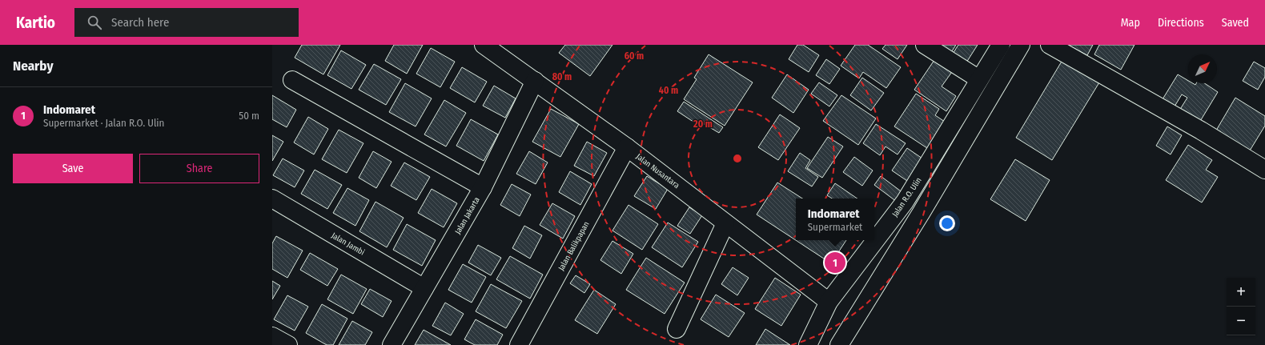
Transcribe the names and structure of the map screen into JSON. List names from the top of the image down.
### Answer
{
  "streets": {
    "street": [
      "Jalan Nusantara",
      "Jalan R.O. Ulin",
      "Jalan Jakarta",
      "Jalan Jambi",
      "Jalan Balikpapan"
    ]
  },
  "crossings": [
    ["Jalan Nusantara", "Jalan R.O. Ulin"],
    ["Jalan Nusantara", "Jalan Jakarta"],
    ["Jalan Nusantara", "Jalan Balikpapan"],
    ["Jalan Jakarta", "Jalan Jambi"]
  ],
  "north": "top right",
  "page": {
    "header": "Kartio",
    "search": "Search here",
    "nav": ["Map", "Directions", "Saved"],
    "heading": "Nearby",
    "list": [
      {
        "mark": "1",
        "name": "Indomaret",
        "note": "Supermarket · Jalan R.O. Ulin",
        "value": "50 m"
      }
    ],
    "buttons": ["Save", "Share"],
    "popup": ["Indomaret", "Supermarket"],
    "pins": "1",
    "map_buttons": ["+", "−"]
  },
  "rings": [
    "60 m",
    "80 m",
    "40 m",
    "20 m"
  ]
}
